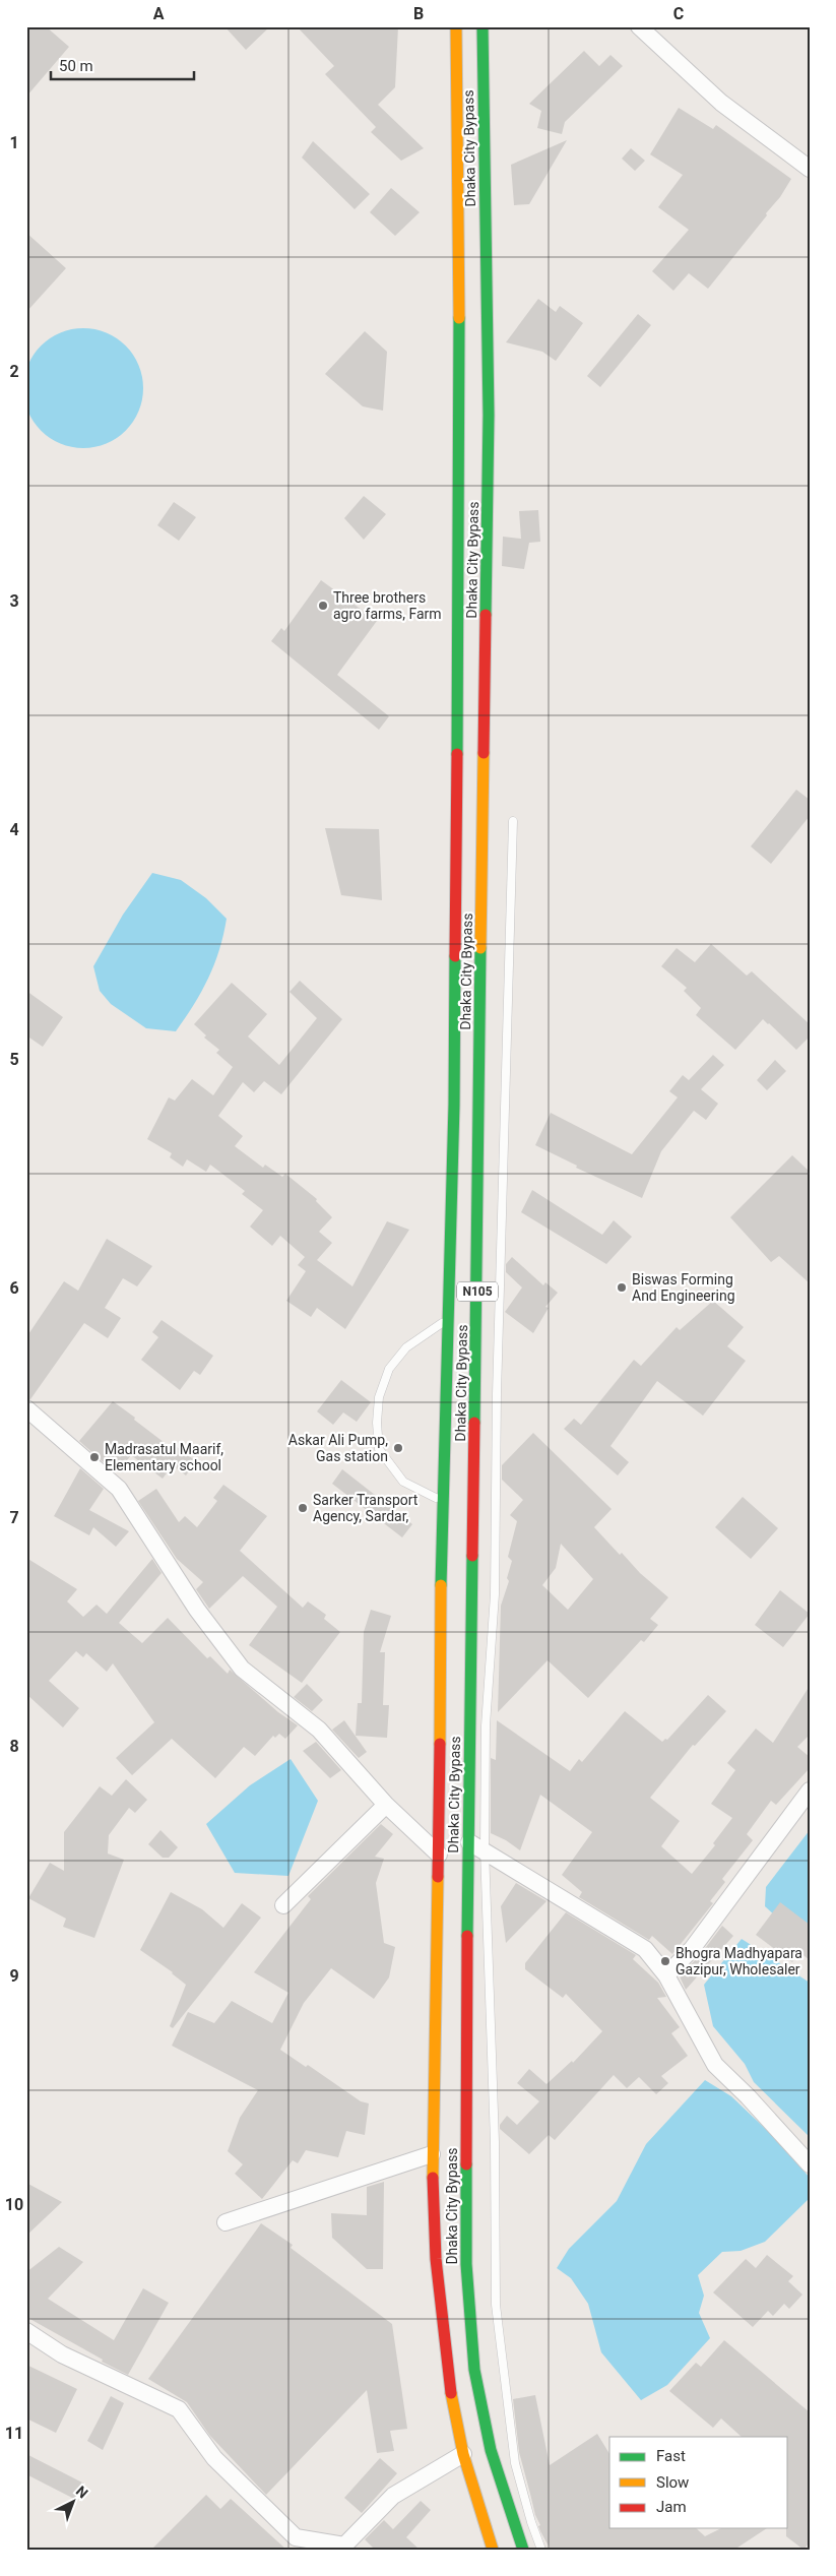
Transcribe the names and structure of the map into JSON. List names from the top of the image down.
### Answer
{
  "streets": {
    "highway": ["Dhaka City Bypass", "N105"]
  },
  "places": [
    "Three brothers agro farms, Farm",
    "Biswas Forming And Engineering",
    "Askar Ali Pump, Gas station",
    "Madrasatul Maarif, Elementary school",
    "Sarker Transport Agency, Sardar,",
    "Bhogra Madhyapara Gazipur, Wholesaler"
  ],
  "legend": ["Fast", "Slow", "Jam"],
  "scale_bar": "50 m",
  "north": "top right",
  "grid": {
    "columns": ["A", "B", "C"],
    "rows": [
      "1",
      "2",
      "3",
      "4",
      "5",
      "6",
      "7",
      "8",
      "9",
      "10",
      "11"
    ]
  }
}
